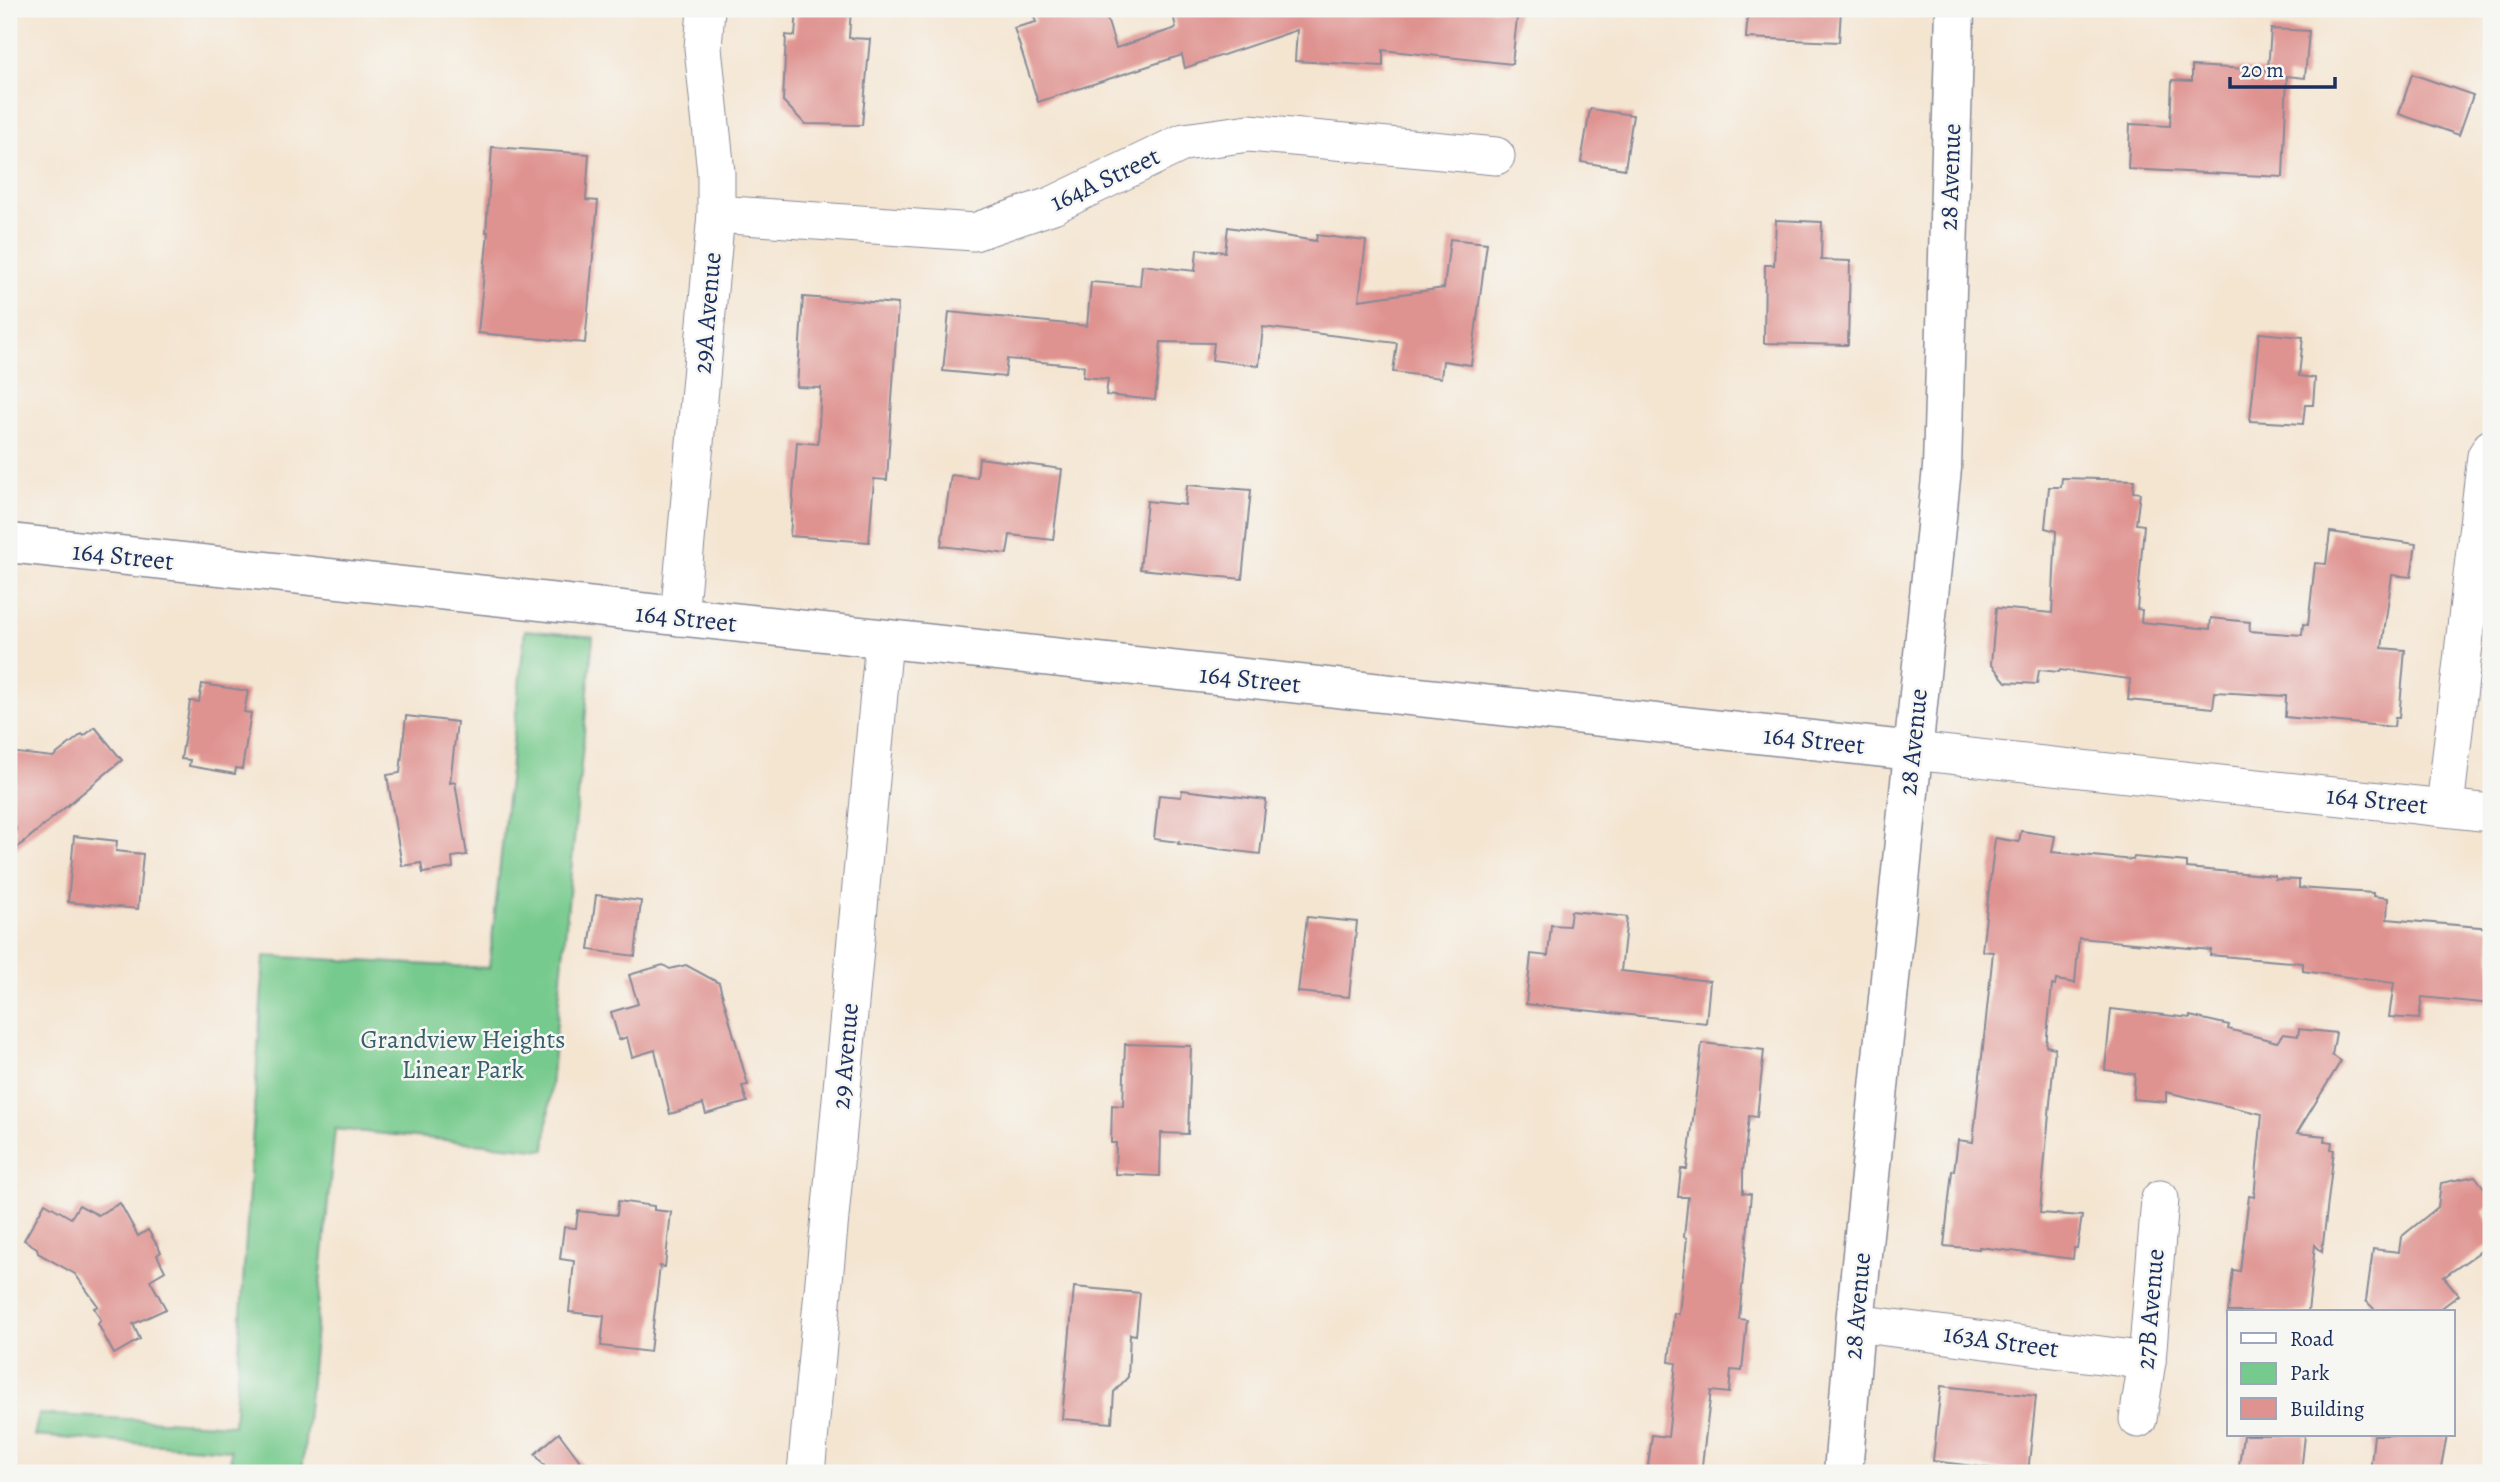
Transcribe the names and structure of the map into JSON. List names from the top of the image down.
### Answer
{
  "streets": {
    "street": [
      "28 Avenue",
      "164A Street",
      "29A Avenue",
      "164 Street",
      "29 Avenue",
      "27B Avenue",
      "163A Street"
    ]
  },
  "crossings": [
    ["28 Avenue", "164 Street"],
    ["28 Avenue", "163A Street"],
    ["164A Street", "29A Avenue"],
    ["29A Avenue", "164 Street"],
    ["164 Street", "29 Avenue"],
    ["27B Avenue", "163A Street"]
  ],
  "parks": ["Grandview Heights Linear Park"],
  "legend": ["Road", "Park", "Building"],
  "scale_bar": "20 m"
}
